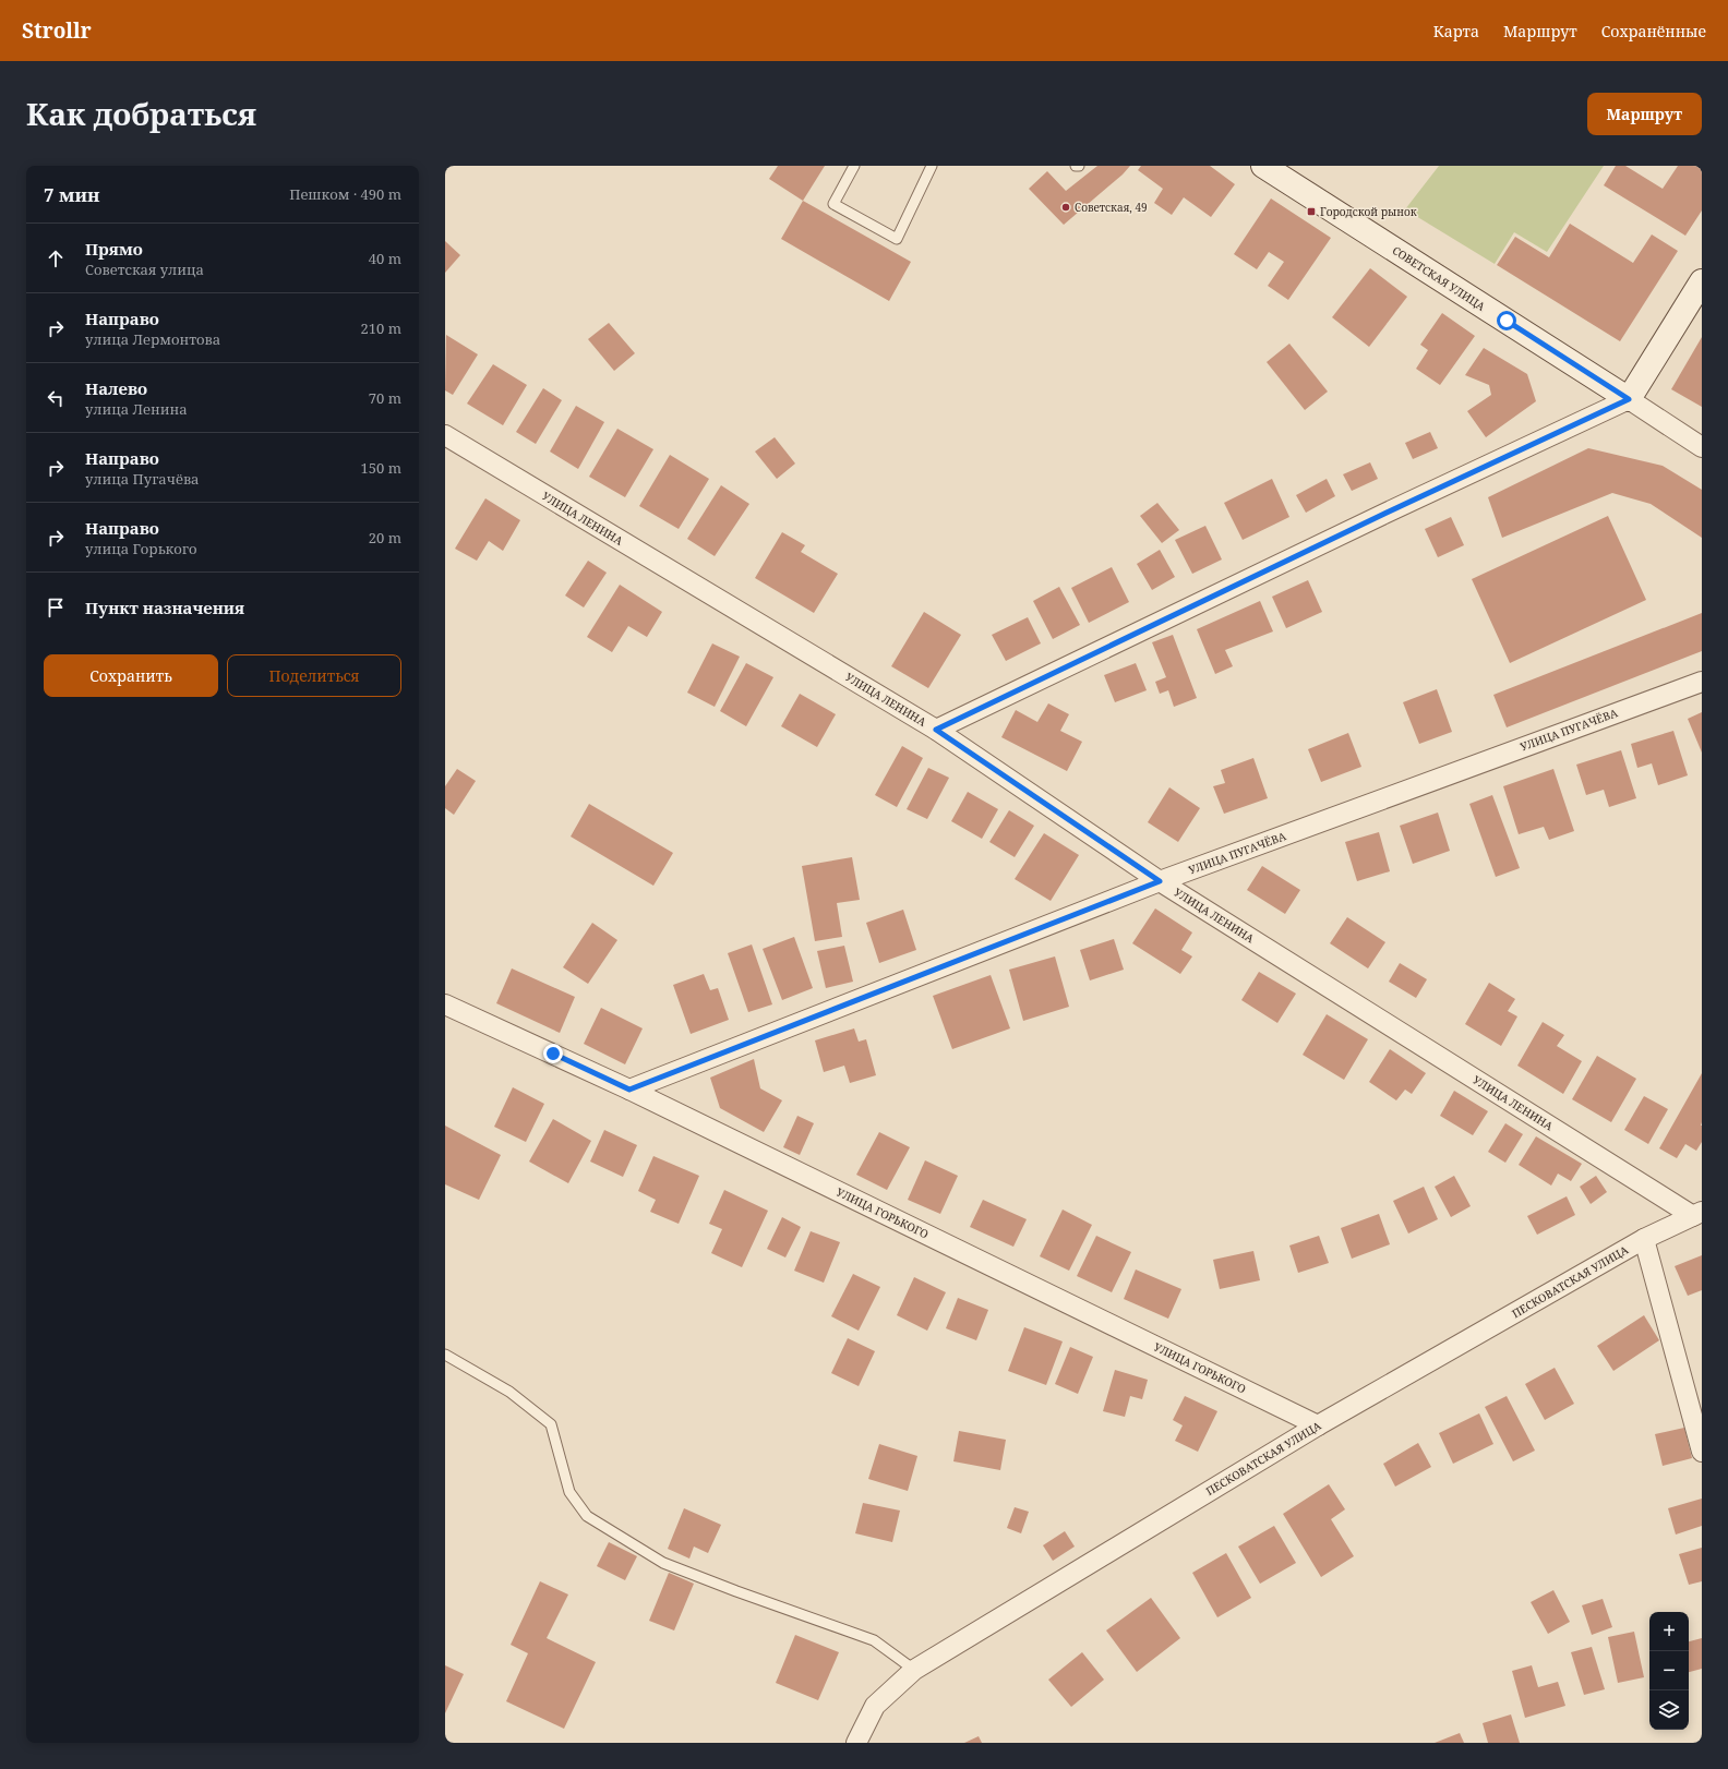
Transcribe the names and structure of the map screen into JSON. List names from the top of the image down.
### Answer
{
  "streets": {
    "main road": ["СОВЕТСКАЯ УЛИЦА"],
    "street": [
      "УЛИЦА ЛЕНИНА",
      "УЛИЦА ПУГАЧЁВА",
      "УЛИЦА ГОРЬКОГО",
      "ПЕСКОВАТСКАЯ УЛИЦА"
    ]
  },
  "crossings": [
    ["УЛИЦА ЛЕНИНА", "УЛИЦА ПУГАЧЁВА"],
    ["УЛИЦА ЛЕНИНА", "ПЕСКОВАТСКАЯ УЛИЦА"],
    ["УЛИЦА ПУГАЧЁВА", "УЛИЦА ГОРЬКОГО"],
    ["УЛИЦА ГОРЬКОГО", "ПЕСКОВАТСКАЯ УЛИЦА"]
  ],
  "places": {
    "other": ["Советская, 49"],
    "transit": ["Городской рынок"]
  },
  "page": {
    "header": "Strollr",
    "nav": ["Карта", "Маршрут", "Сохранённые"],
    "title": "Как добраться",
    "buttons": [
      "Маршрут",
      ["Сохранить", "Поделиться"]
    ],
    "heading": ["7 мин", "Пешком · 490 m"],
    "list": [
      ["Прямо", "Советская улица", "40 m"],
      ["Направо", "улица Лермонтова", "210 m"],
      ["Налево", "улица Ленина", "70 m"],
      ["Направо", "улица Пугачёва", "150 m"],
      ["Направо", "улица Горького", "20 m"],
      "Пункт назначения"
    ],
    "map_buttons": ["+", "−"]
  }
}
